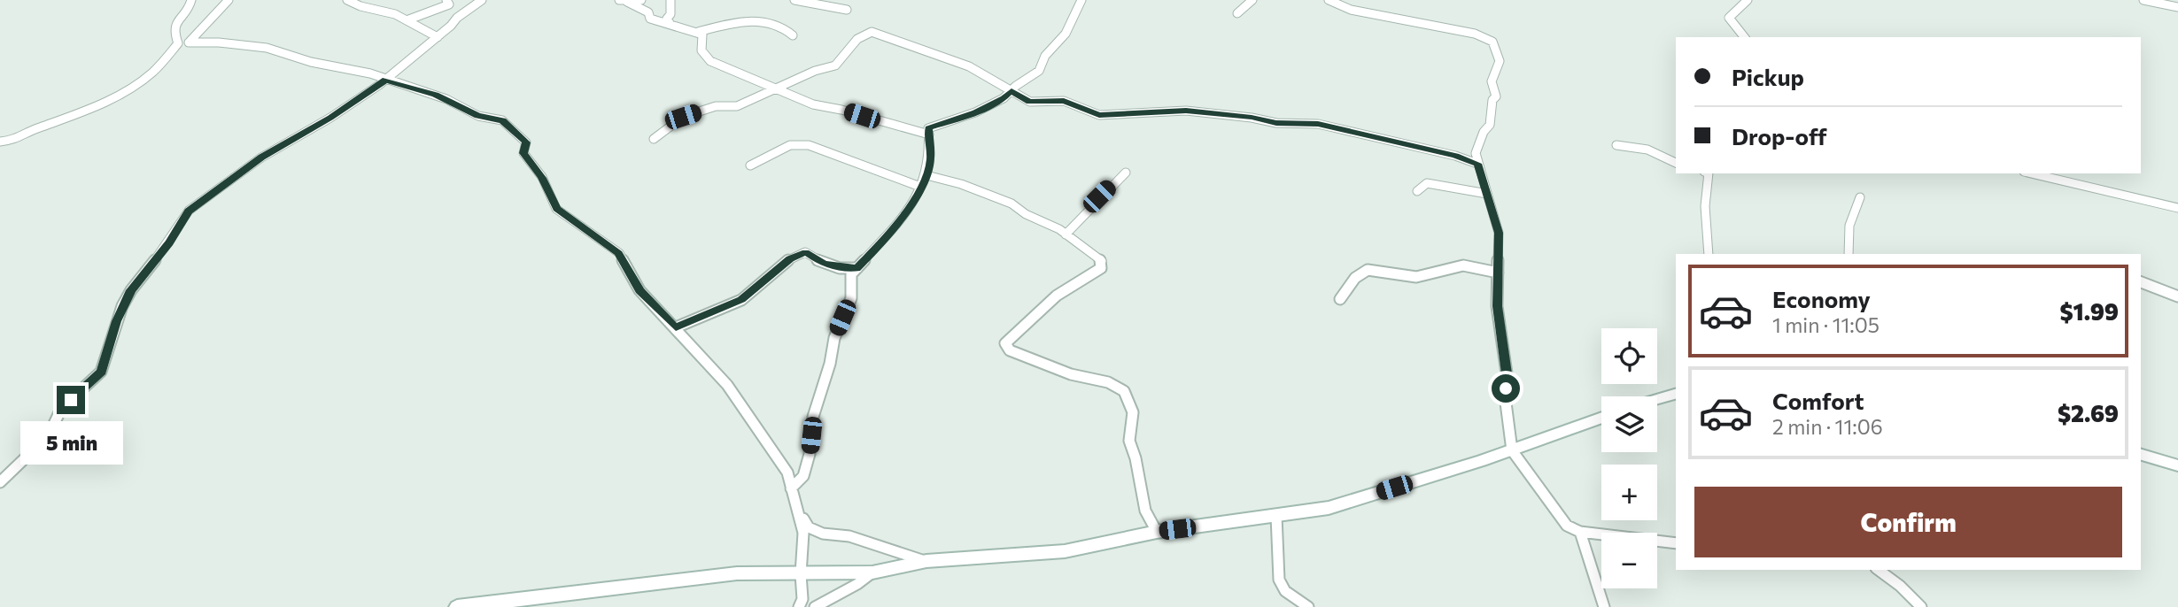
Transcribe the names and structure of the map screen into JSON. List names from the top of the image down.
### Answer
{
  "page": {
    "banner": ["Pickup", "Drop-off"],
    "list": [
      {
        "name": "Economy",
        "note": "1 min · 11:05",
        "value": "$1.99"
      },
      {
        "name": "Comfort",
        "note": "2 min · 11:06",
        "value": "$2.69"
      }
    ],
    "map_buttons": ["+", "−"],
    "bubble": "5 min",
    "buttons": "Confirm"
  }
}
